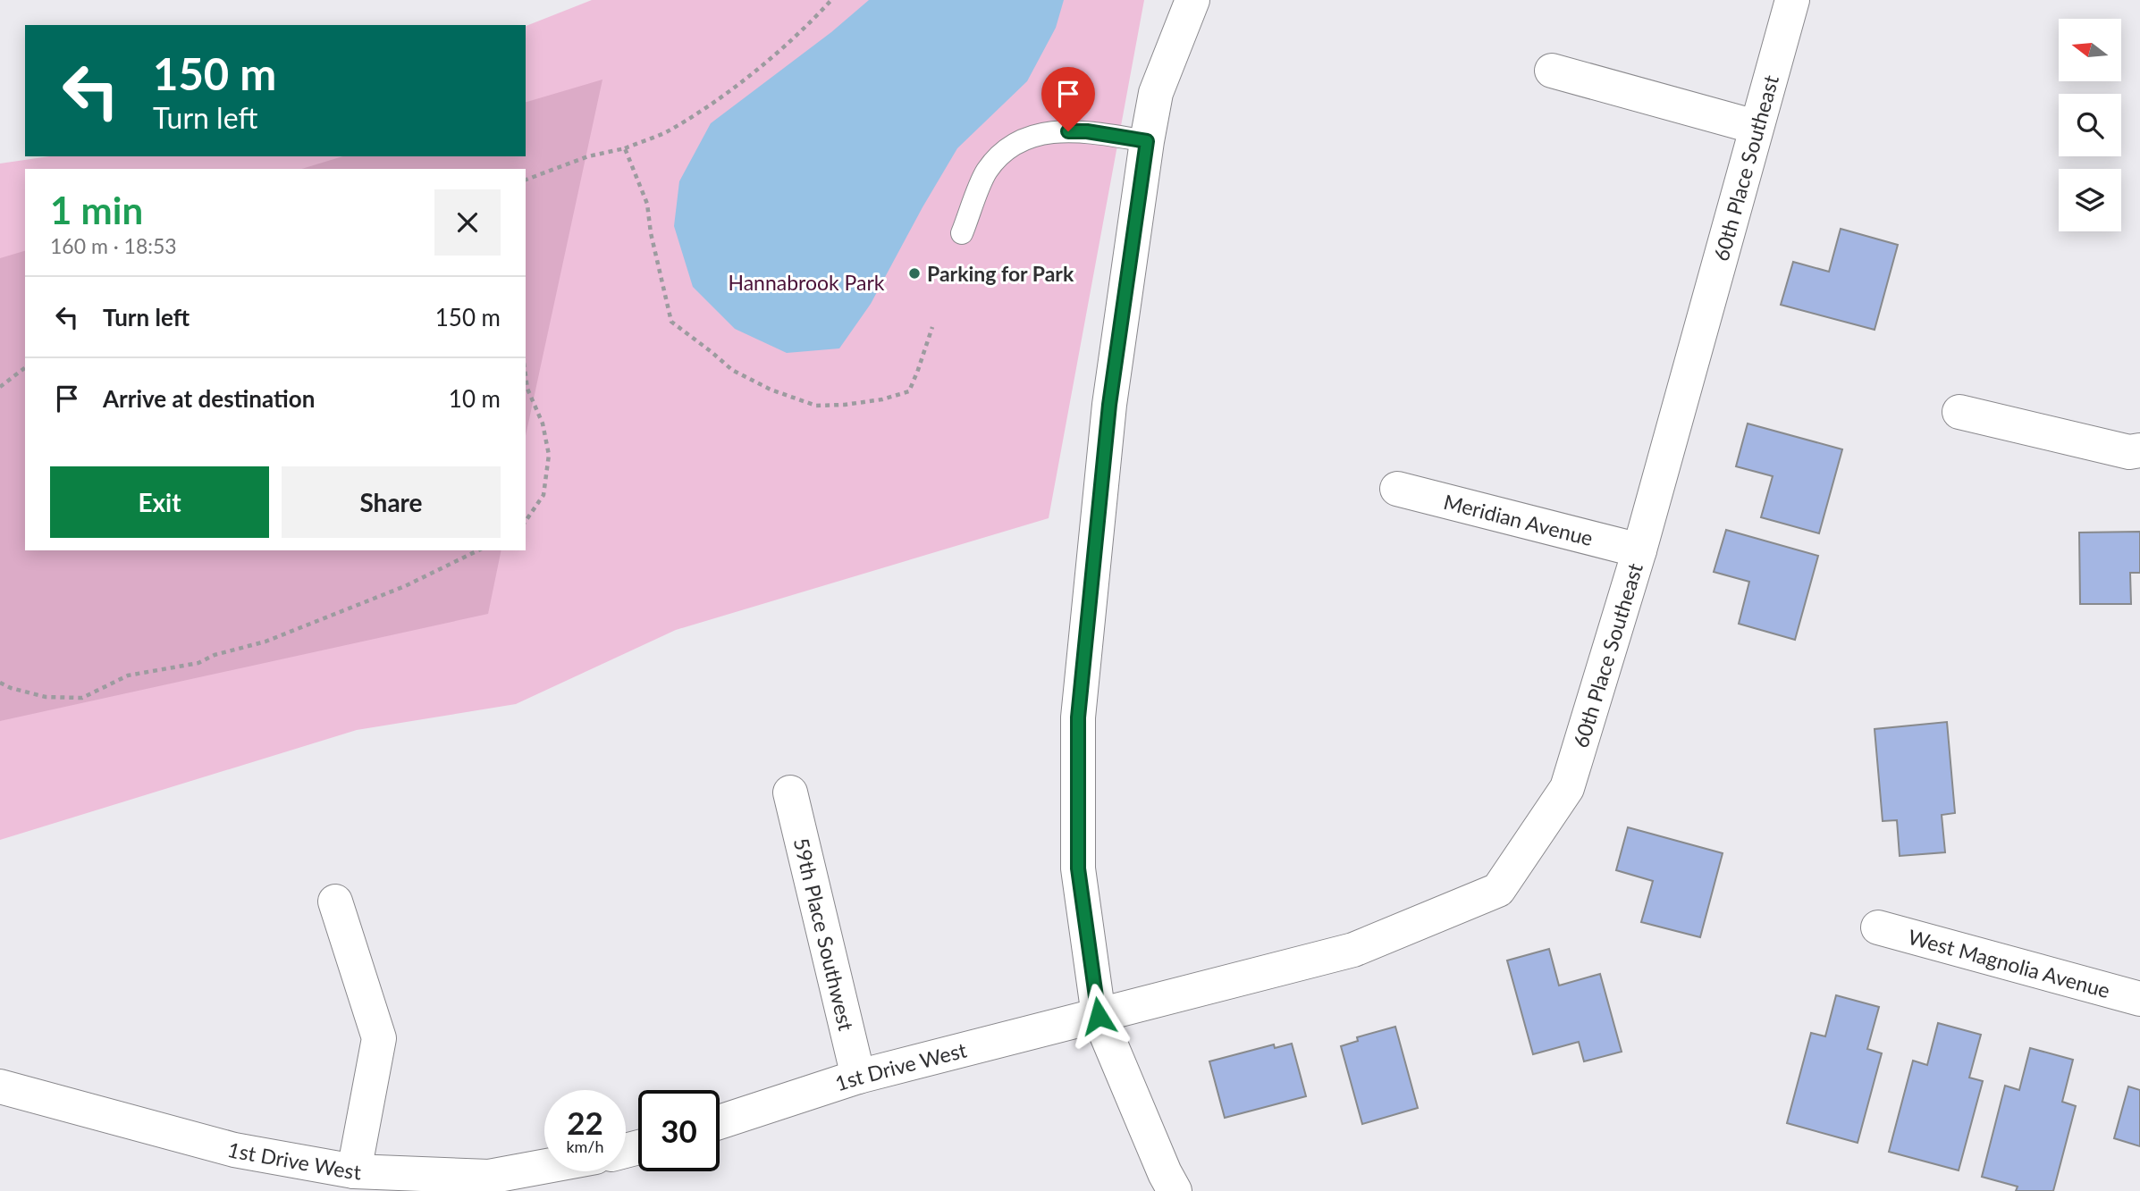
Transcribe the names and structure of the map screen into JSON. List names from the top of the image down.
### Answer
{
  "streets": {
    "street": [
      "60th Place Southeast",
      "Meridian Avenue",
      "59th Place Southwest",
      "West Magnolia Avenue",
      "1st Drive West"
    ]
  },
  "crossings": [
    ["60th Place Southeast", "Meridian Avenue"],
    ["60th Place Southeast", "1st Drive West"],
    ["59th Place Southwest", "1st Drive West"]
  ],
  "parks": ["Hannabrook Park"],
  "places": ["Parking for Park"],
  "north": "left",
  "page": {
    "turn": ["150 m", "Turn left"],
    "heading": ["1 min", "160 m · 18:53"],
    "list": [
      {
        "name": "Turn left",
        "value": "150 m"
      },
      {
        "name": "Arrive at destination",
        "value": "10 m"
      }
    ],
    "buttons": ["Exit", "Share"],
    "speed": "22 km/h",
    "limit": "30"
  }
}
